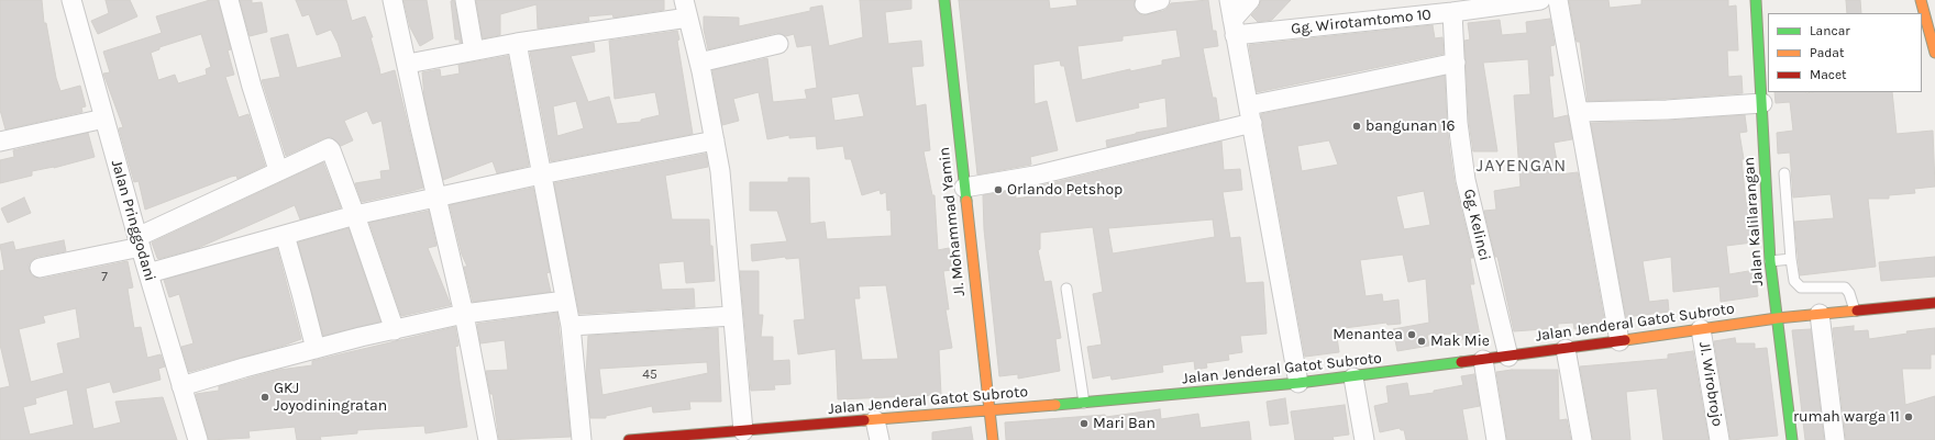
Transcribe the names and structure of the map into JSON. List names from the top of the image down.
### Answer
{
  "streets": {
    "main road": ["Jl. Mohammad Yamin", "Jalan Kalilarangan", "Jalan Jenderal Gatot Subroto"],
    "street": [
      "Gg. Wirotamtomo 10",
      "Jalan Pringgodani",
      "Gg. Kelinci",
      "Jl. Wirobrojo"
    ]
  },
  "crossings": [
    ["Gg. Wirotamtomo 10", "Gg. Kelinci"],
    ["Jl. Mohammad Yamin", "Jalan Jenderal Gatot Subroto"],
    ["Jalan Kalilarangan", "Jalan Jenderal Gatot Subroto"],
    ["Gg. Kelinci", "Jalan Jenderal Gatot Subroto"],
    ["Jalan Jenderal Gatot Subroto", "Jl. Wirobrojo"]
  ],
  "districts": ["JAYENGAN"],
  "places": [
    "bangunan 16",
    "Orlando Petshop",
    "Menantea",
    "Mak Mie",
    "GKJ Joyodiningratan",
    "rumah warga 11",
    "Mari Ban"
  ],
  "house_numbers": ["7", "45"],
  "legend": ["Lancar", "Padat", "Macet"]
}
